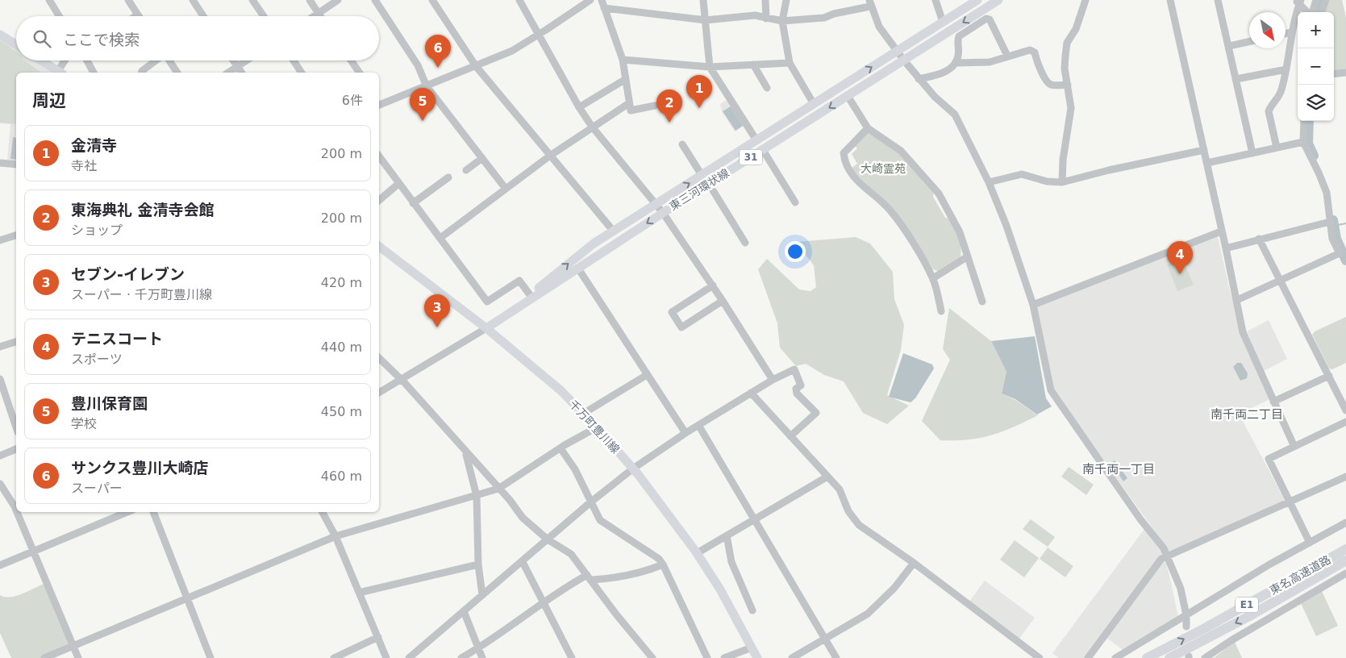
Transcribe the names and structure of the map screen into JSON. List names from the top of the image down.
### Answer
{
  "streets": {
    "highway": ["東名高速道路", "E1"],
    "main road": ["31", "東三河環状線", "千万町豊川線"]
  },
  "crossings": [
    ["東三河環状線", "千万町豊川線"]
  ],
  "districts": ["南千両二丁目", "南千両一丁目"],
  "parks": ["大崎霊苑"],
  "north": "bottom right",
  "page": {
    "map_buttons": ["+", "−"],
    "search": "ここで検索",
    "pins": [
      "6",
      "1",
      "5",
      "2",
      "4",
      "3"
    ],
    "heading": ["周辺", "6件"],
    "list": [
      {
        "mark": "1",
        "name": "金清寺",
        "note": "寺社",
        "value": "200 m"
      },
      {
        "mark": "2",
        "name": "東海典礼 金清寺会館",
        "note": "ショップ",
        "value": "200 m"
      },
      {
        "mark": "3",
        "name": "セブン-イレブン",
        "note": "スーパー · 千万町豊川線",
        "value": "420 m"
      },
      {
        "mark": "4",
        "name": "テニスコート",
        "note": "スポーツ",
        "value": "440 m"
      },
      {
        "mark": "5",
        "name": "豊川保育園",
        "note": "学校",
        "value": "450 m"
      },
      {
        "mark": "6",
        "name": "サンクス豊川大崎店",
        "note": "スーパー",
        "value": "460 m"
      }
    ]
  }
}
